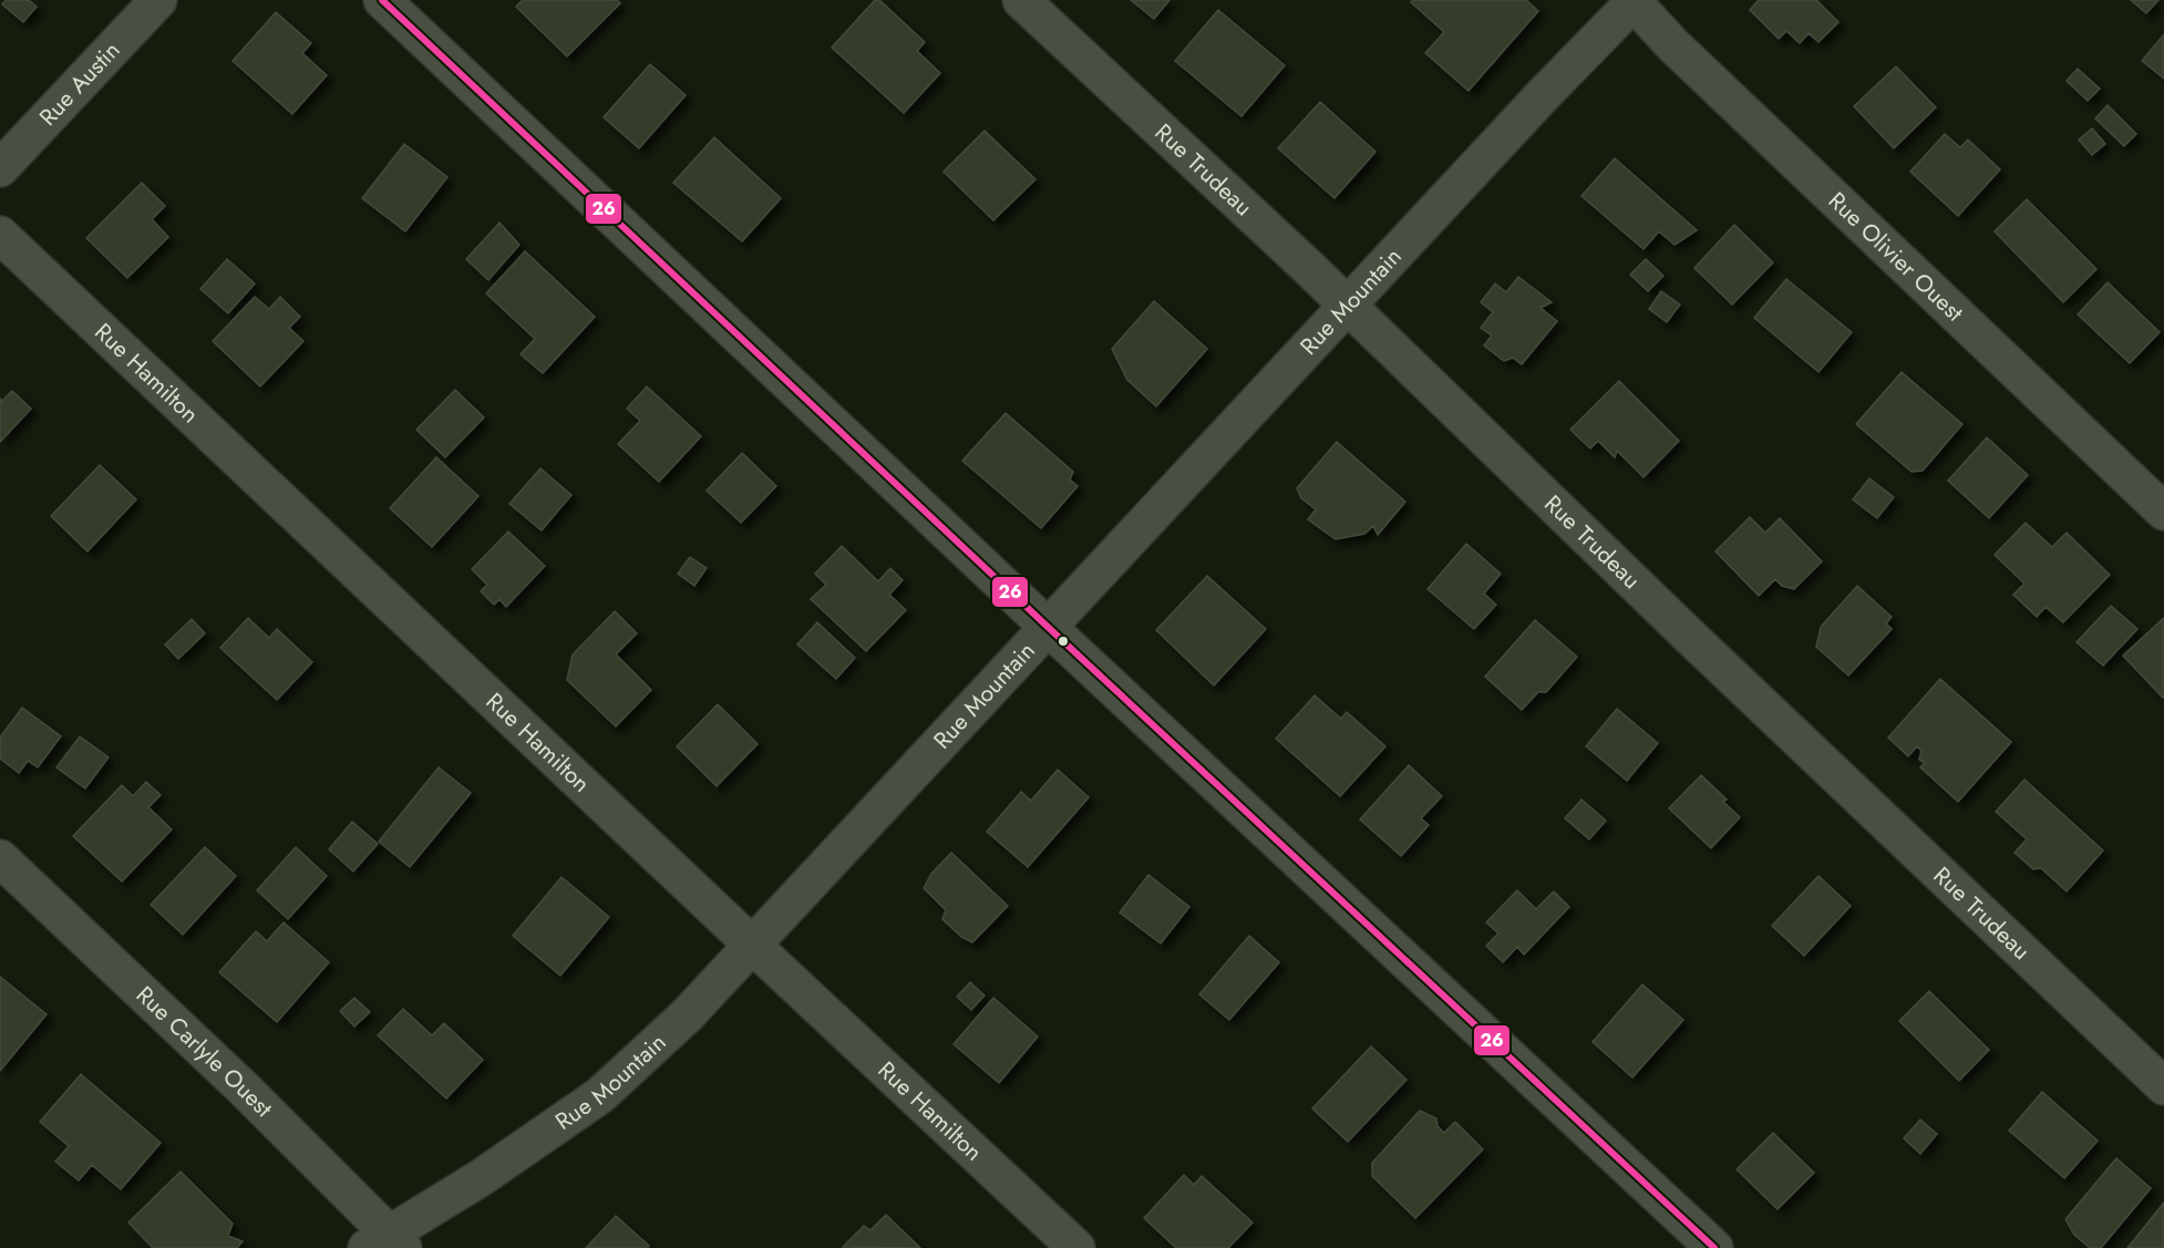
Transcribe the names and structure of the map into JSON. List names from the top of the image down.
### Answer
{
  "streets": {
    "street": [
      "Rue Austin",
      "Rue Trudeau",
      "Rue Olivier Ouest",
      "Rue Mountain",
      "Rue Hamilton",
      "Rue Carlyle Ouest"
    ]
  },
  "crossings": [
    ["Rue Trudeau", "Rue Mountain"],
    ["Rue Olivier Ouest", "Rue Mountain"],
    ["Rue Mountain", "Rue Hamilton"],
    ["Rue Mountain", "Rue Carlyle Ouest"]
  ],
  "lines": ["transit line 26"]
}
